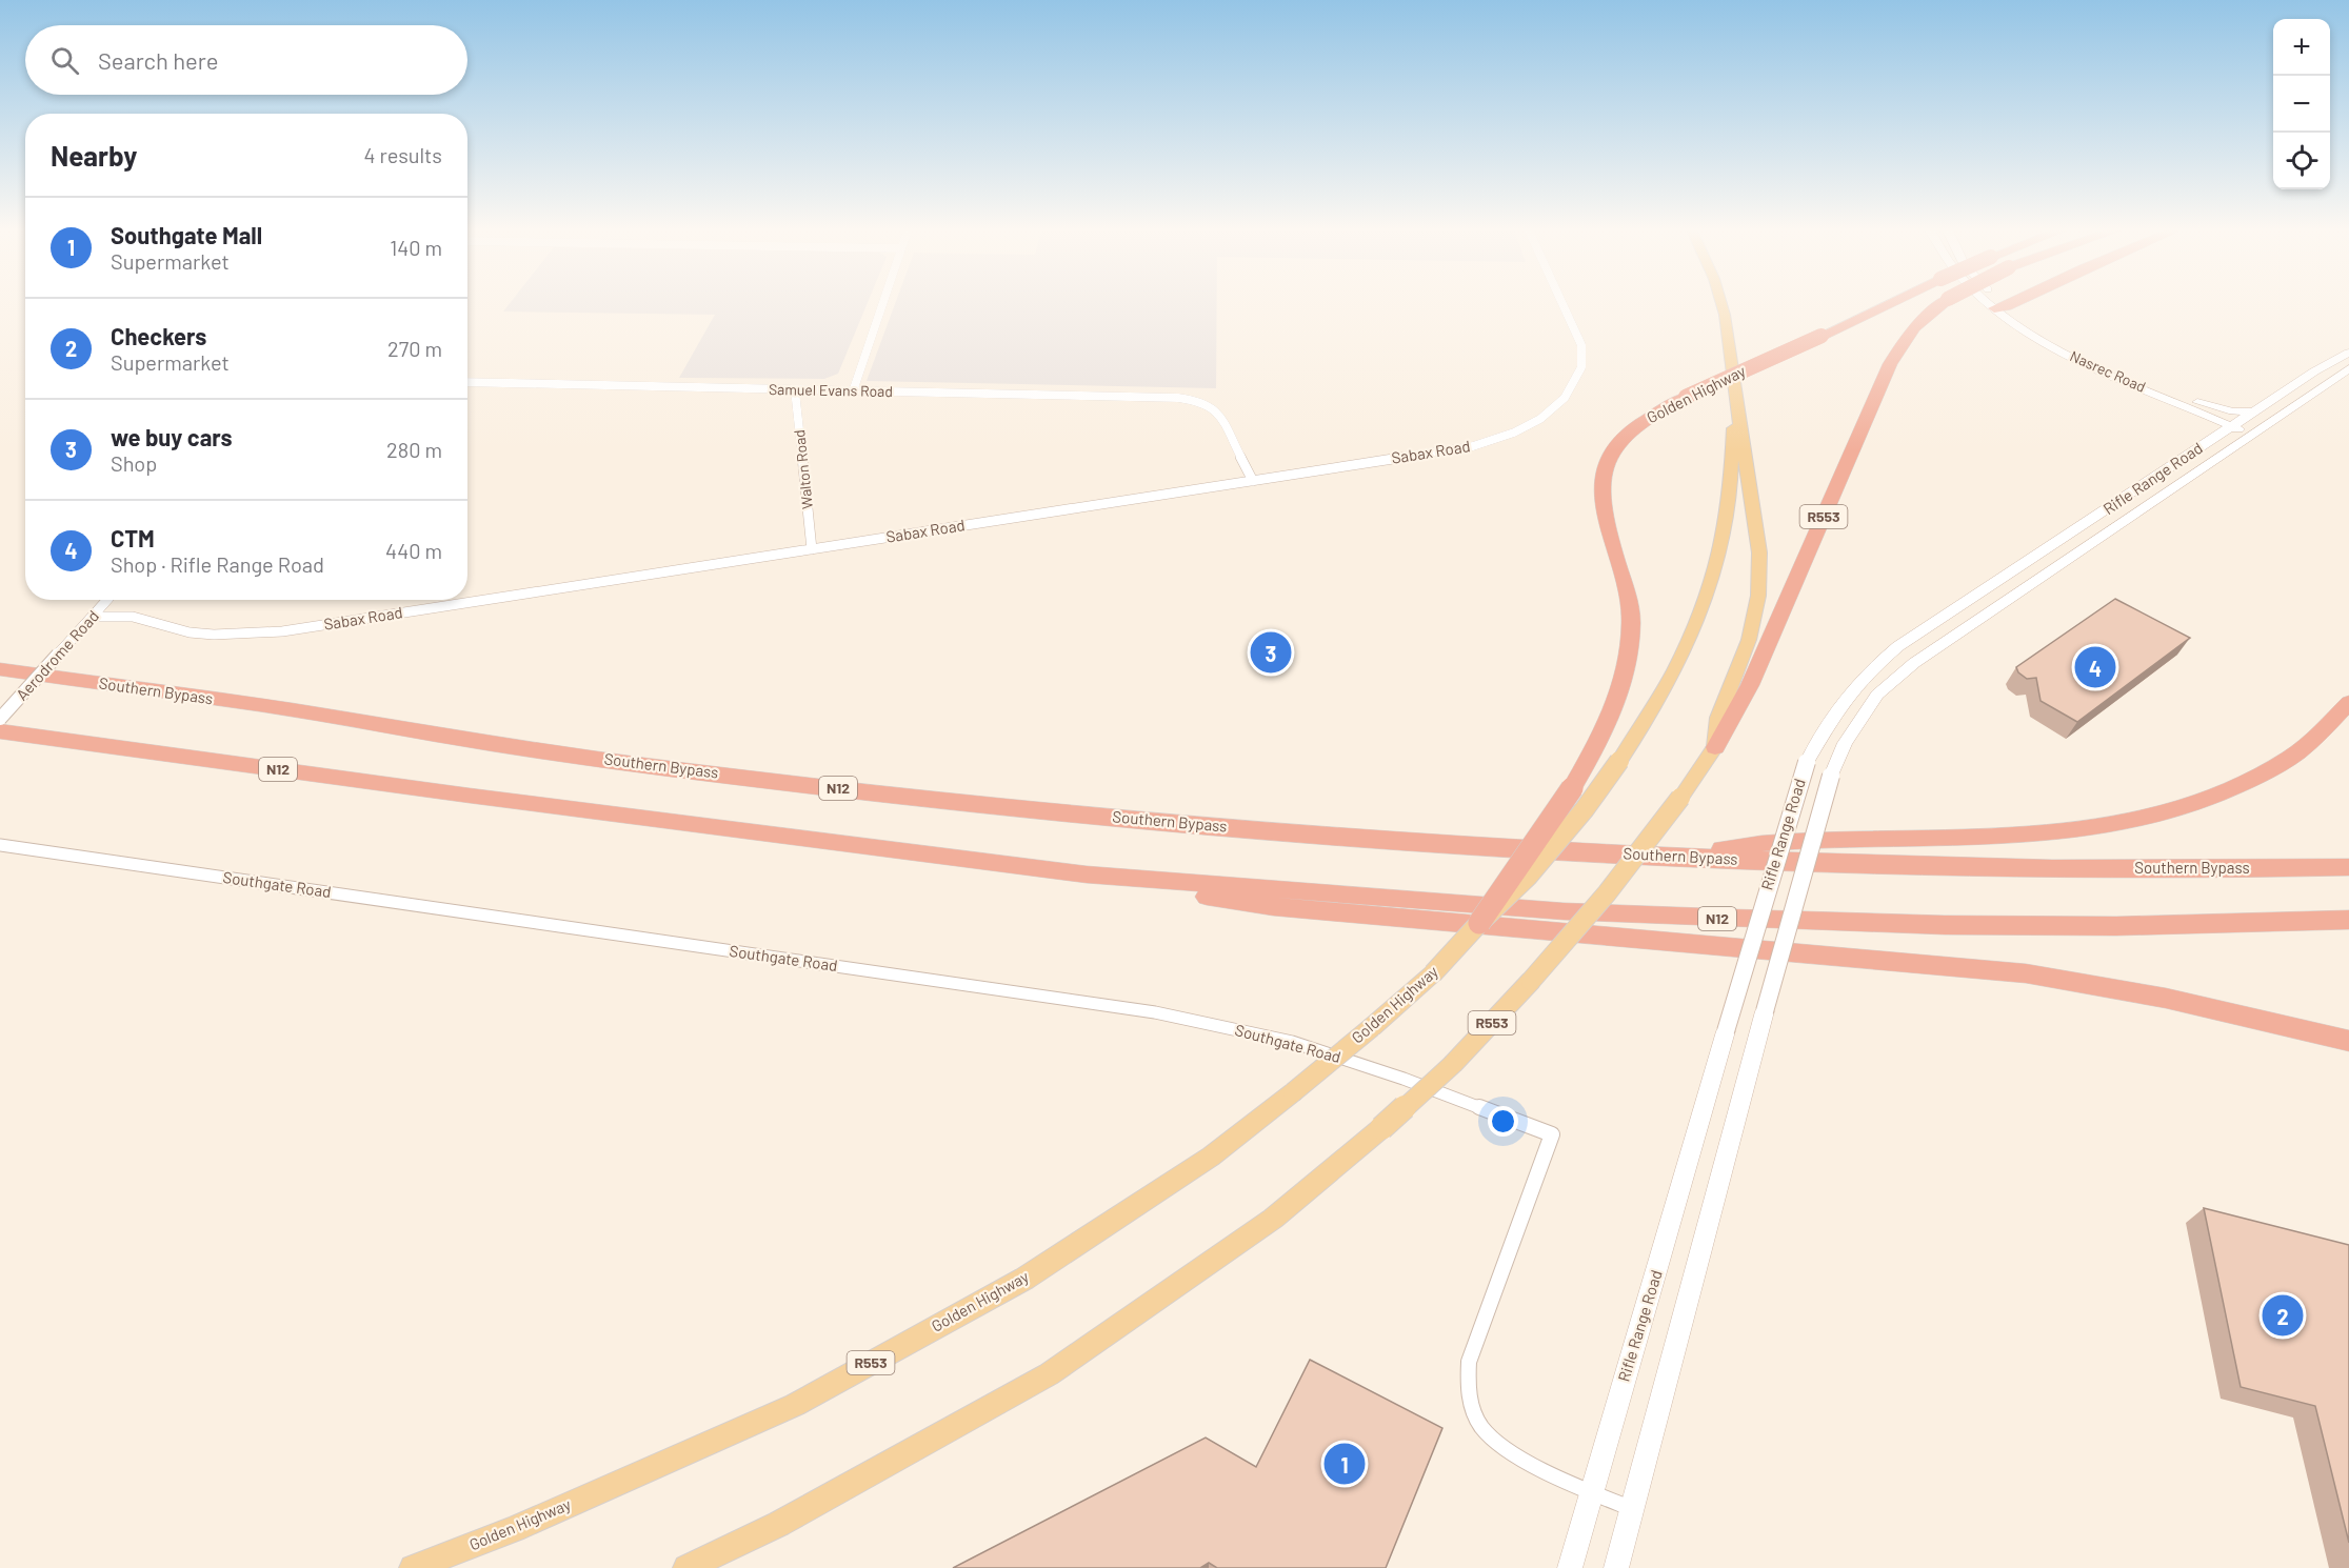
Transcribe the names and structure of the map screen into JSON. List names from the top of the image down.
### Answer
{
  "streets": {
    "highway": [
      "Golden Highway",
      "R553",
      "Southern Bypass",
      "N12"
    ],
    "main road": ["Nasrec Road", "Rifle Range Road"],
    "street": [
      "Samuel Evans Road",
      "Sabax Road",
      "Walton Road",
      "Aerodrome Road",
      "Southgate Road"
    ]
  },
  "crossings": [
    ["Nasrec Road", "Rifle Range Road"],
    ["Samuel Evans Road", "Sabax Road"],
    ["Samuel Evans Road", "Walton Road"],
    ["Sabax Road", "Walton Road"],
    ["Sabax Road", "Aerodrome Road"],
    ["Rifle Range Road", "Southgate Road"]
  ],
  "page": {
    "map_buttons": ["+", "−"],
    "search": "Search here",
    "heading": ["Nearby", "4 results"],
    "list": [
      {
        "mark": "1",
        "name": "Southgate Mall",
        "note": "Supermarket",
        "value": "140 m"
      },
      {
        "mark": "2",
        "name": "Checkers",
        "note": "Supermarket",
        "value": "270 m"
      },
      {
        "mark": "3",
        "name": "we buy cars",
        "note": "Shop",
        "value": "280 m"
      },
      {
        "mark": "4",
        "name": "CTM",
        "note": "Shop · Rifle Range Road",
        "value": "440 m"
      }
    ],
    "pins": [
      "3",
      "4",
      "2",
      "1"
    ]
  }
}
